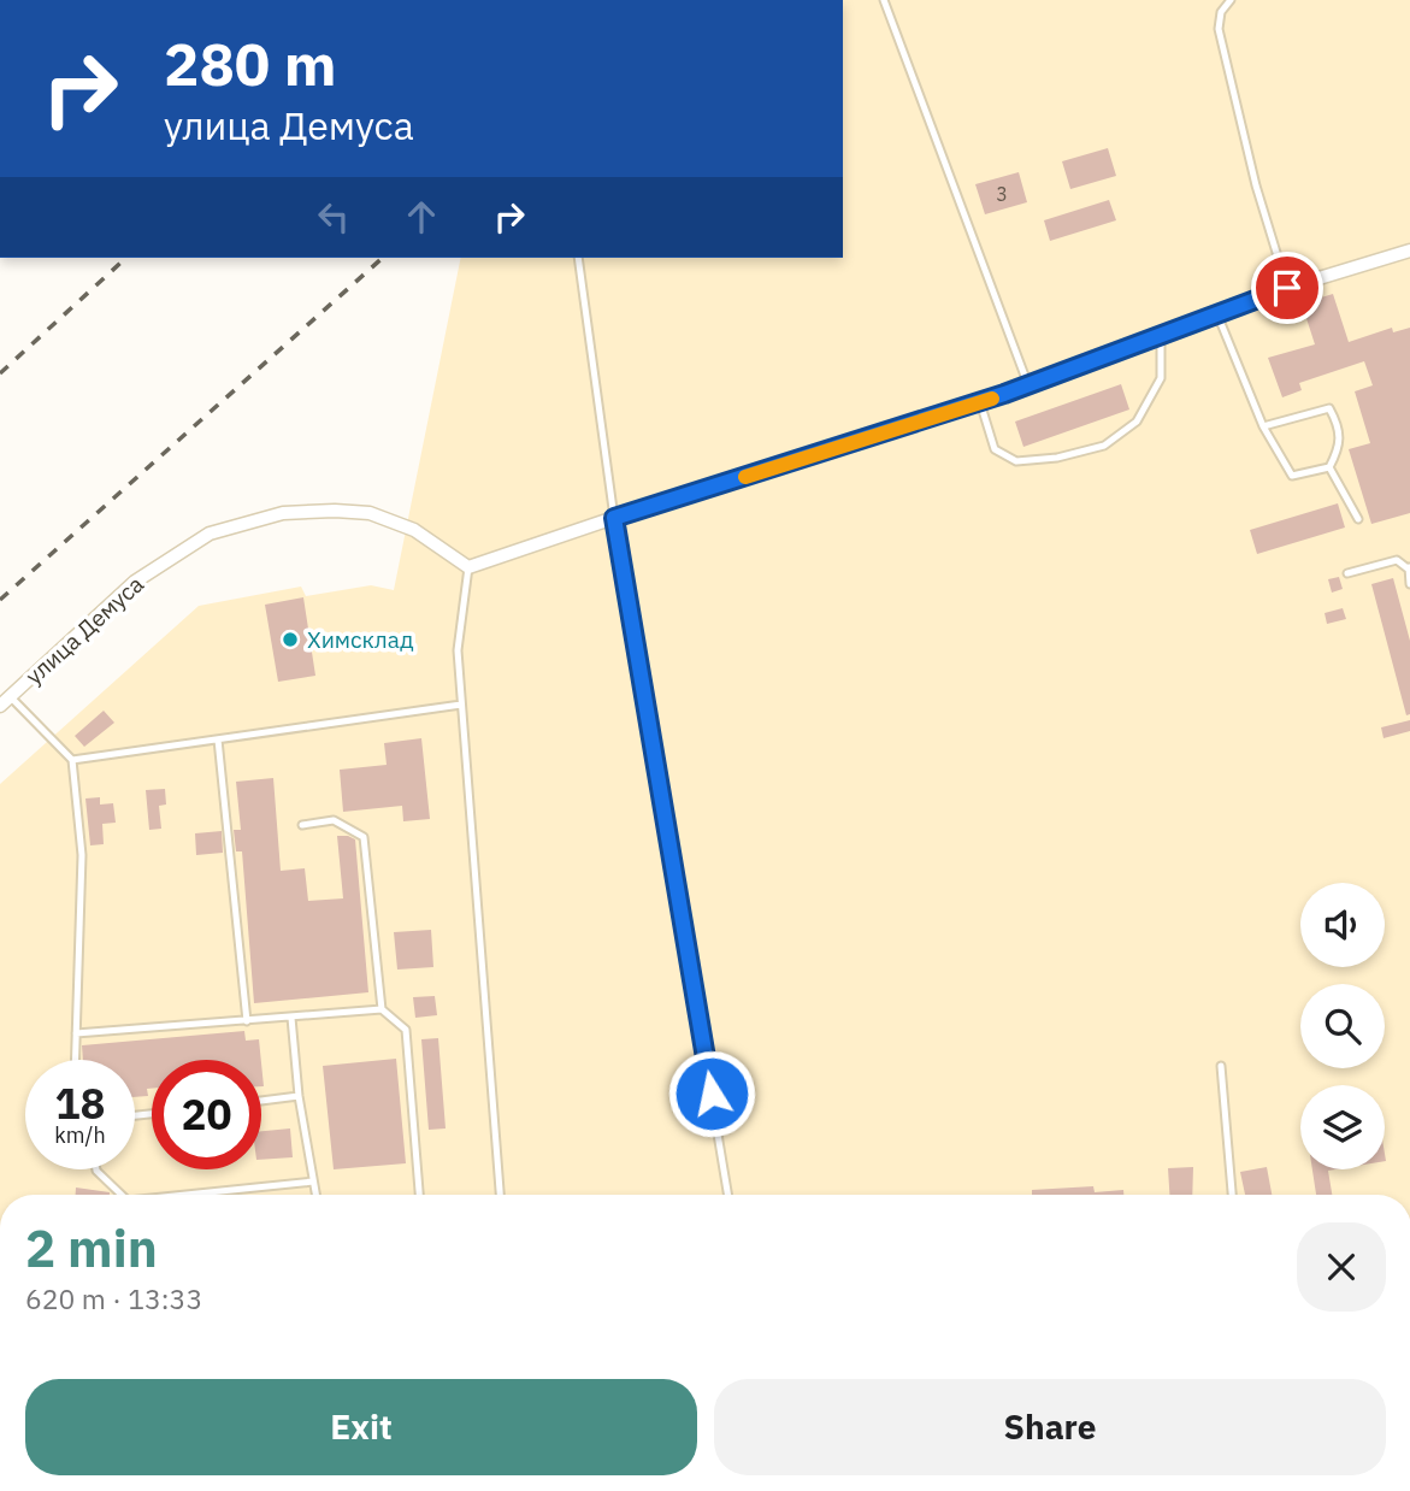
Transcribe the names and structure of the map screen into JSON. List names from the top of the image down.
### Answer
{
  "streets": {
    "street": ["улица Демуса"]
  },
  "places": ["Химсклад"],
  "house_numbers": ["3"],
  "page": {
    "turn": ["280 m", "улица Демуса"],
    "speed": "18 km/h",
    "limit": "20",
    "heading": ["2 min", "620 m · 13:33"],
    "buttons": ["Exit", "Share"]
  }
}
